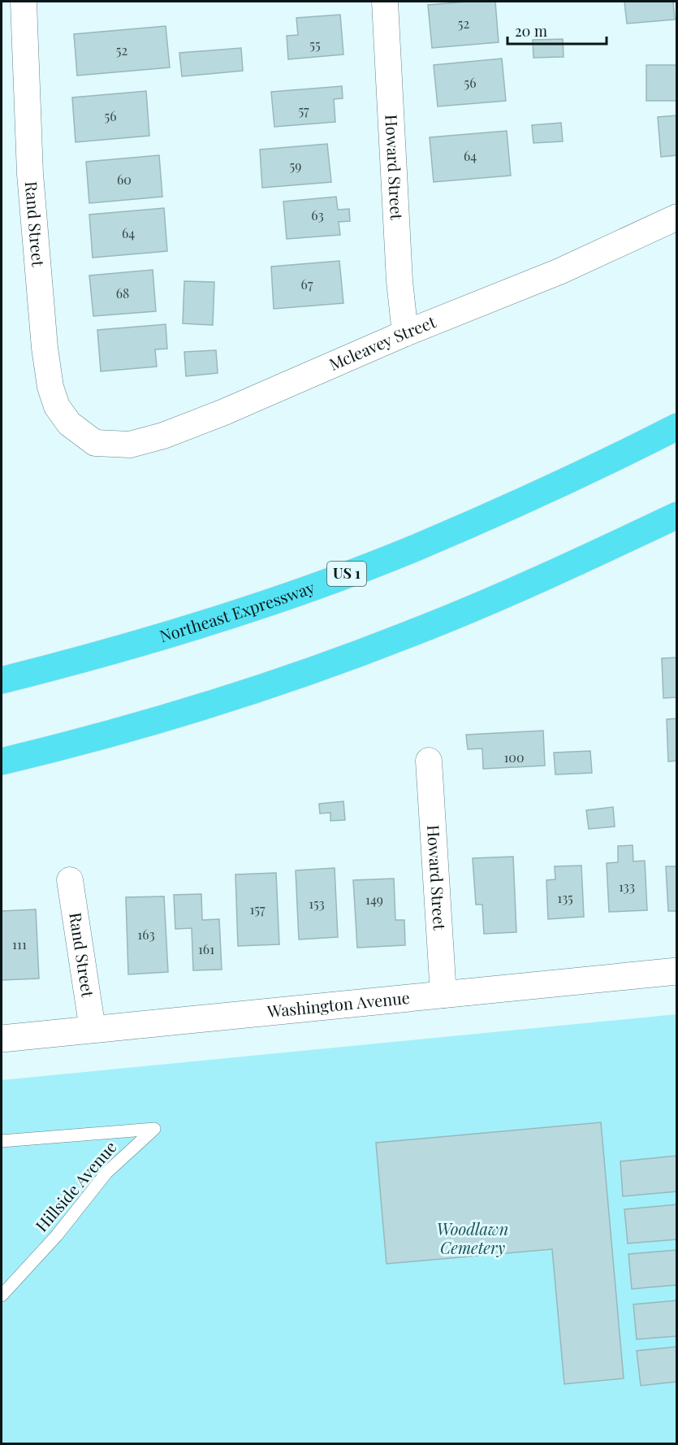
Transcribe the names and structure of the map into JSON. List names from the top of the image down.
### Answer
{
  "streets": {
    "highway": ["US 1", "Northeast Expressway"],
    "street": [
      "Howard Street",
      "Rand Street",
      "Mcleavey Street",
      "Washington Avenue"
    ],
    "lane": ["Hillside Avenue"]
  },
  "crossings": [
    ["Howard Street", "Mcleavey Street"],
    ["Howard Street", "Washington Avenue"],
    ["Rand Street", "Mcleavey Street"],
    ["Rand Street", "Washington Avenue"]
  ],
  "parks": ["Woodlawn Cemetery"],
  "house_numbers": [
    "52",
    "55",
    "52",
    "56",
    "57",
    "56",
    "64",
    "59",
    "60",
    "63",
    "64",
    "67",
    "68",
    "100",
    "133",
    "135",
    "149",
    "153",
    "157",
    "163",
    "111",
    "161"
  ],
  "scale_bar": "20 m"
}
